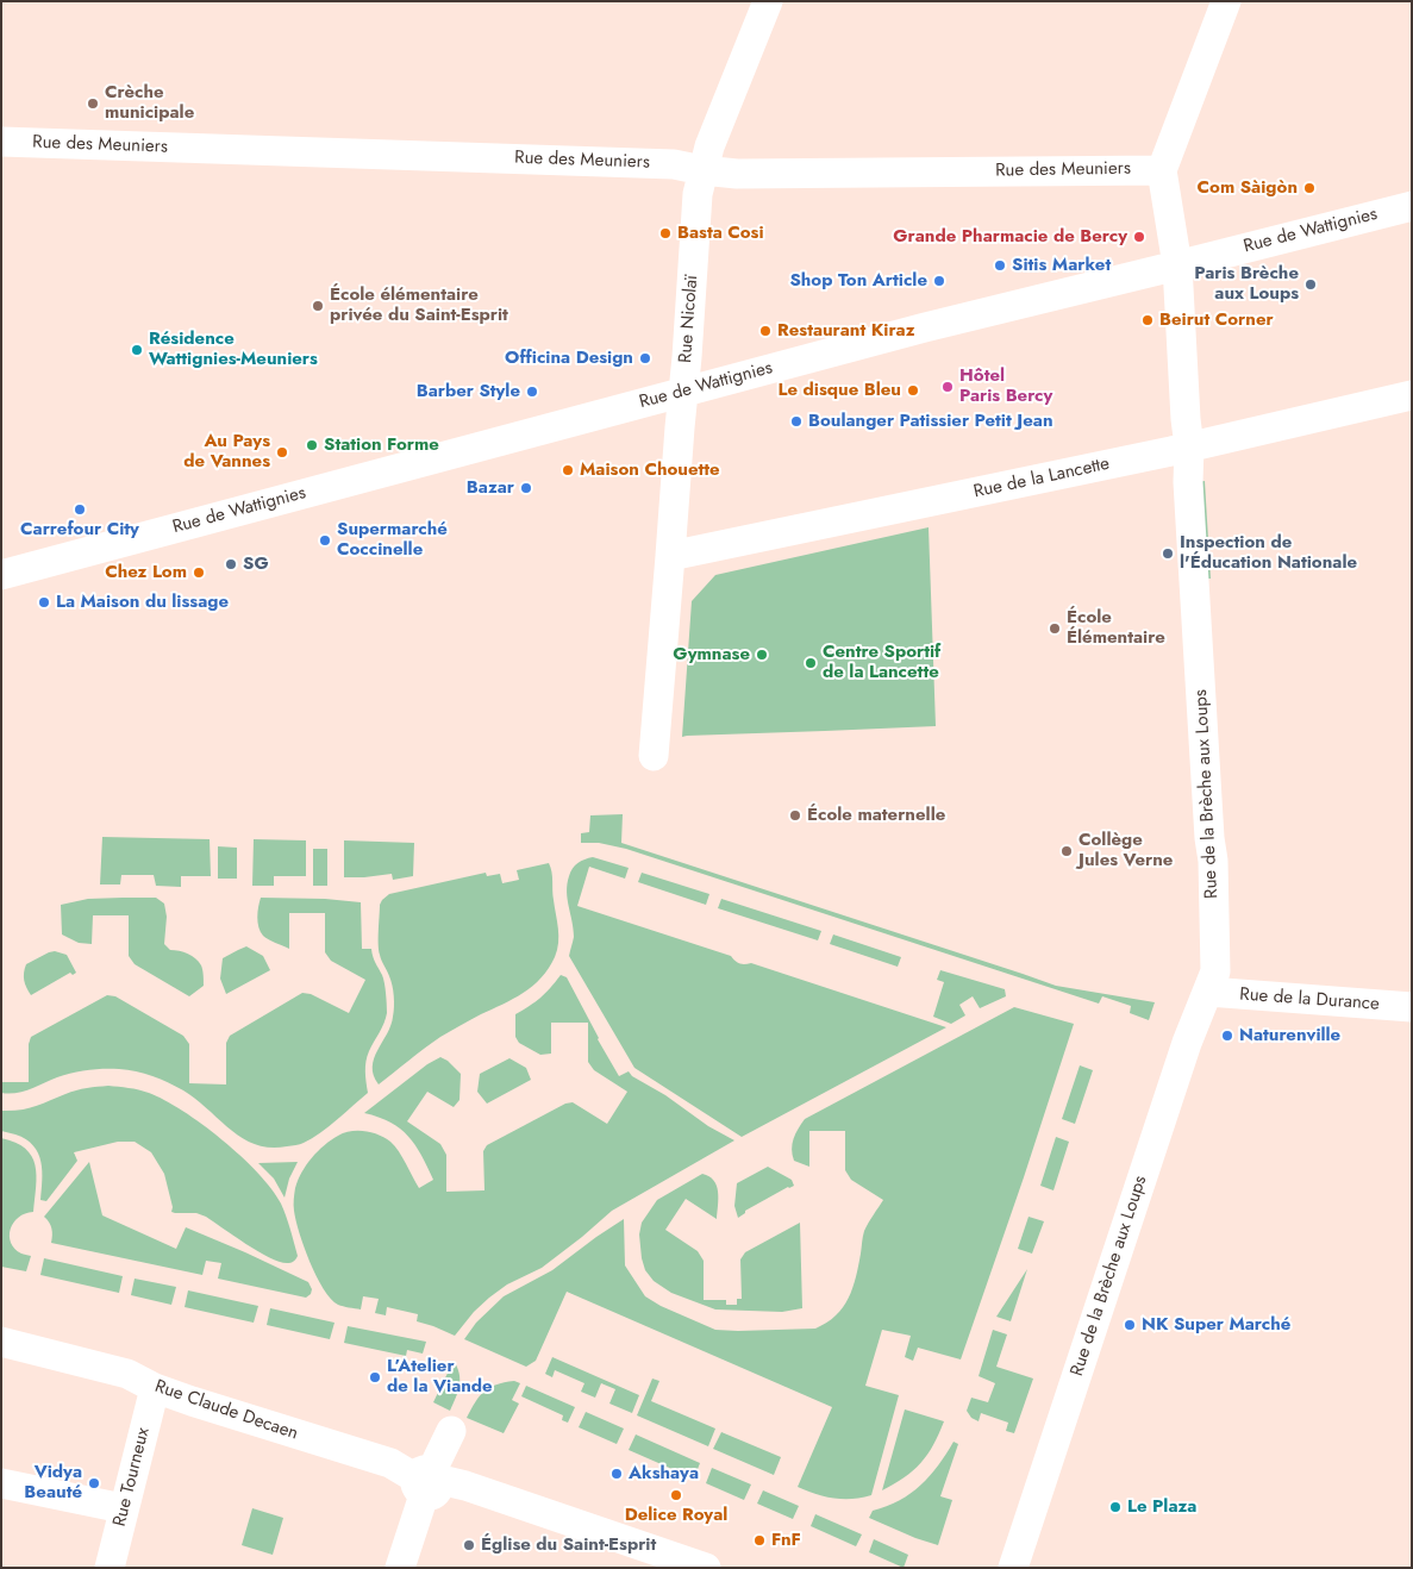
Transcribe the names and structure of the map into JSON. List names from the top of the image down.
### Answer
{
  "streets": {
    "street": [
      "Rue des Meuniers",
      "Rue de Wattignies",
      "Rue Nicolaï",
      "Rue de la Lancette",
      "Rue de la Brèche aux Loups",
      "Rue de la Durance",
      "Rue Claude Decaen",
      "Rue Tourneux"
    ]
  },
  "crossings": [
    ["Rue des Meuniers", "Rue Nicolaï"],
    ["Rue des Meuniers", "Rue de la Brèche aux Loups"],
    ["Rue de Wattignies", "Rue Nicolaï"],
    ["Rue de Wattignies", "Rue de la Brèche aux Loups"],
    ["Rue Nicolaï", "Rue de la Lancette"],
    ["Rue de la Lancette", "Rue de la Brèche aux Loups"],
    ["Rue de la Brèche aux Loups", "Rue de la Durance"],
    ["Rue Claude Decaen", "Rue Tourneux"]
  ],
  "places": [
    "Crèche municipale",
    "Com Sàigòn",
    "Basta Cosi",
    "Grande Pharmacie de Bercy",
    "Sitis Market",
    "Shop Ton Article",
    "Paris Brèche aux Loups",
    "École élémentaire privée du Saint-Esprit",
    "Beirut Corner",
    "Restaurant Kiraz",
    "Résidence Wattignies-Meuniers",
    "Officina Design",
    "Hôtel Paris Bercy",
    "Le disque Bleu",
    "Barber Style",
    "Boulanger Patissier Petit Jean",
    "Station Forme",
    "Au Pays de Vannes",
    "Maison Chouette",
    "Bazar",
    "Carrefour City",
    "Supermarché Coccinelle",
    "Inspection de l'Éducation Nationale",
    "SG",
    "Chez Lom",
    "La Maison du lissage",
    "École Élémentaire",
    "Gymnase",
    "Centre Sportif de la Lancette",
    "École maternelle",
    "Collège Jules Verne",
    "Naturenville",
    "NK Super Marché",
    "L’Atelier de la Viande",
    "Akshaya",
    "Vidya Beauté",
    "Delice Royal",
    "Le Plaza",
    "FnF",
    "Église du Saint-Esprit"
  ]
}
